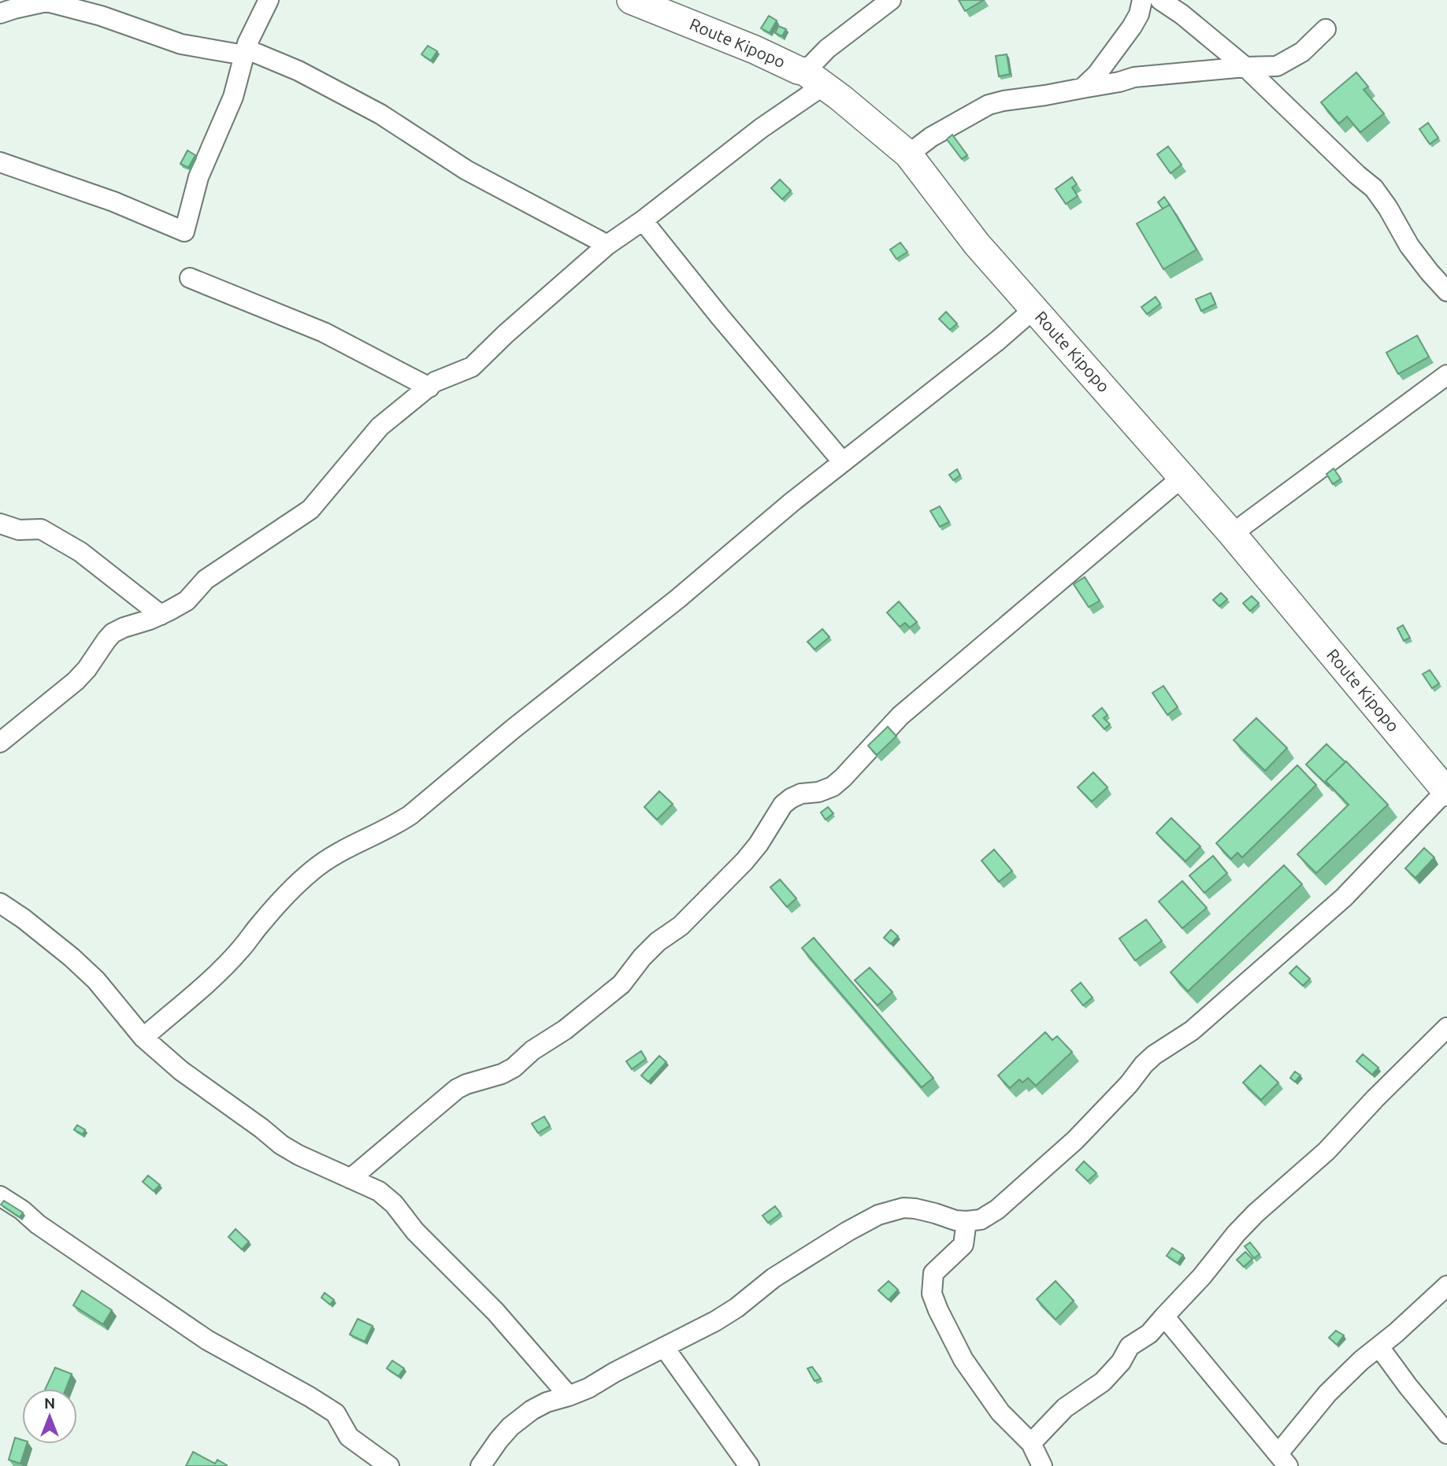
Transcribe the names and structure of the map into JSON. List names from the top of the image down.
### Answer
{
  "streets": {
    "main road": ["Route Kipopo"]
  },
  "north": "top"
}
